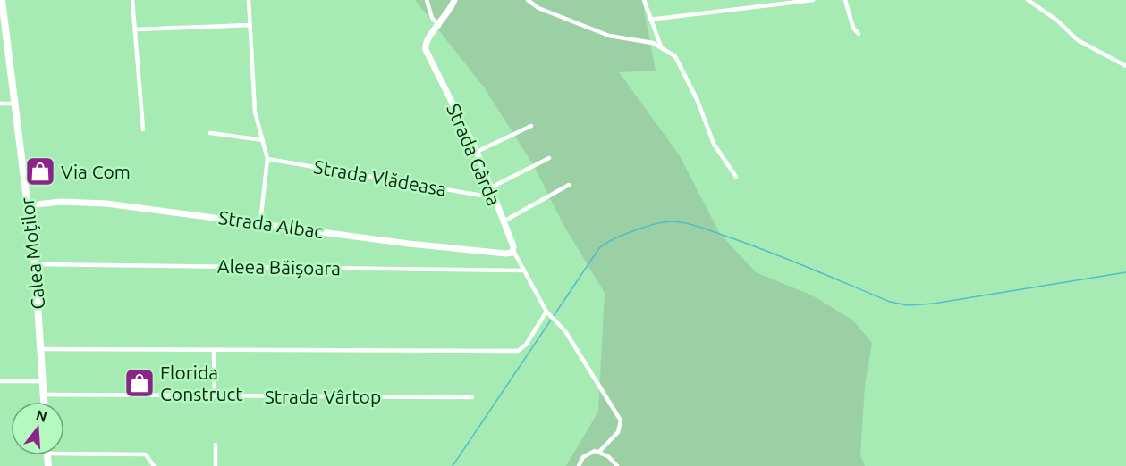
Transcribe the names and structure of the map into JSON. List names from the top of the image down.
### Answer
{
  "streets": {
    "main road": ["Calea Moților"],
    "street": [
      "Strada Gârda",
      "Strada Vlădeasa",
      "Strada Albac",
      "Aleea Băișoara",
      "Strada Vârtop"
    ]
  },
  "crossings": [
    ["Strada Gârda", "Strada Vlădeasa"],
    ["Strada Gârda", "Strada Albac"],
    ["Strada Gârda", "Aleea Băișoara"],
    ["Strada Albac", "Calea Moților"],
    ["Calea Moților", "Aleea Băișoara"],
    ["Calea Moților", "Strada Vârtop"]
  ],
  "places": {
    "shop": ["Via Com", "Florida Construct"]
  },
  "north": "top"
}
